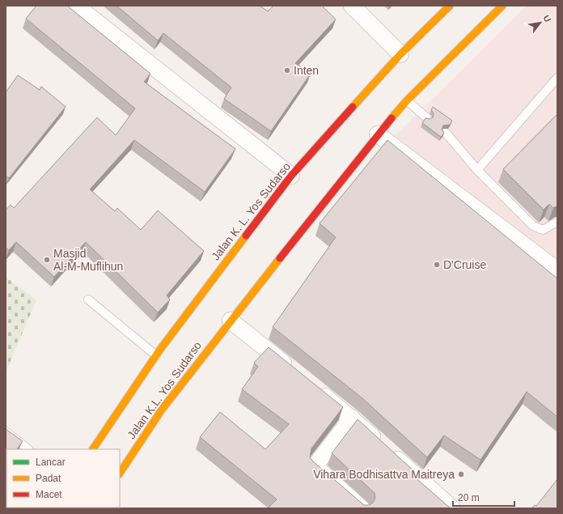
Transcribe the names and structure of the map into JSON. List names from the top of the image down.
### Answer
{
  "streets": {
    "main road": ["Jalan K. L. Yos Sudarso", "Jalan K.L. Yos Sudarso"]
  },
  "places": [
    "Inten",
    "Masjid Al-M-Muflihun",
    "D'Cruise",
    "Vihara Bodhisattva Maitreya"
  ],
  "legend": ["Lancar", "Padat", "Macet"],
  "scale_bar": "20 m",
  "north": "top right"
}
